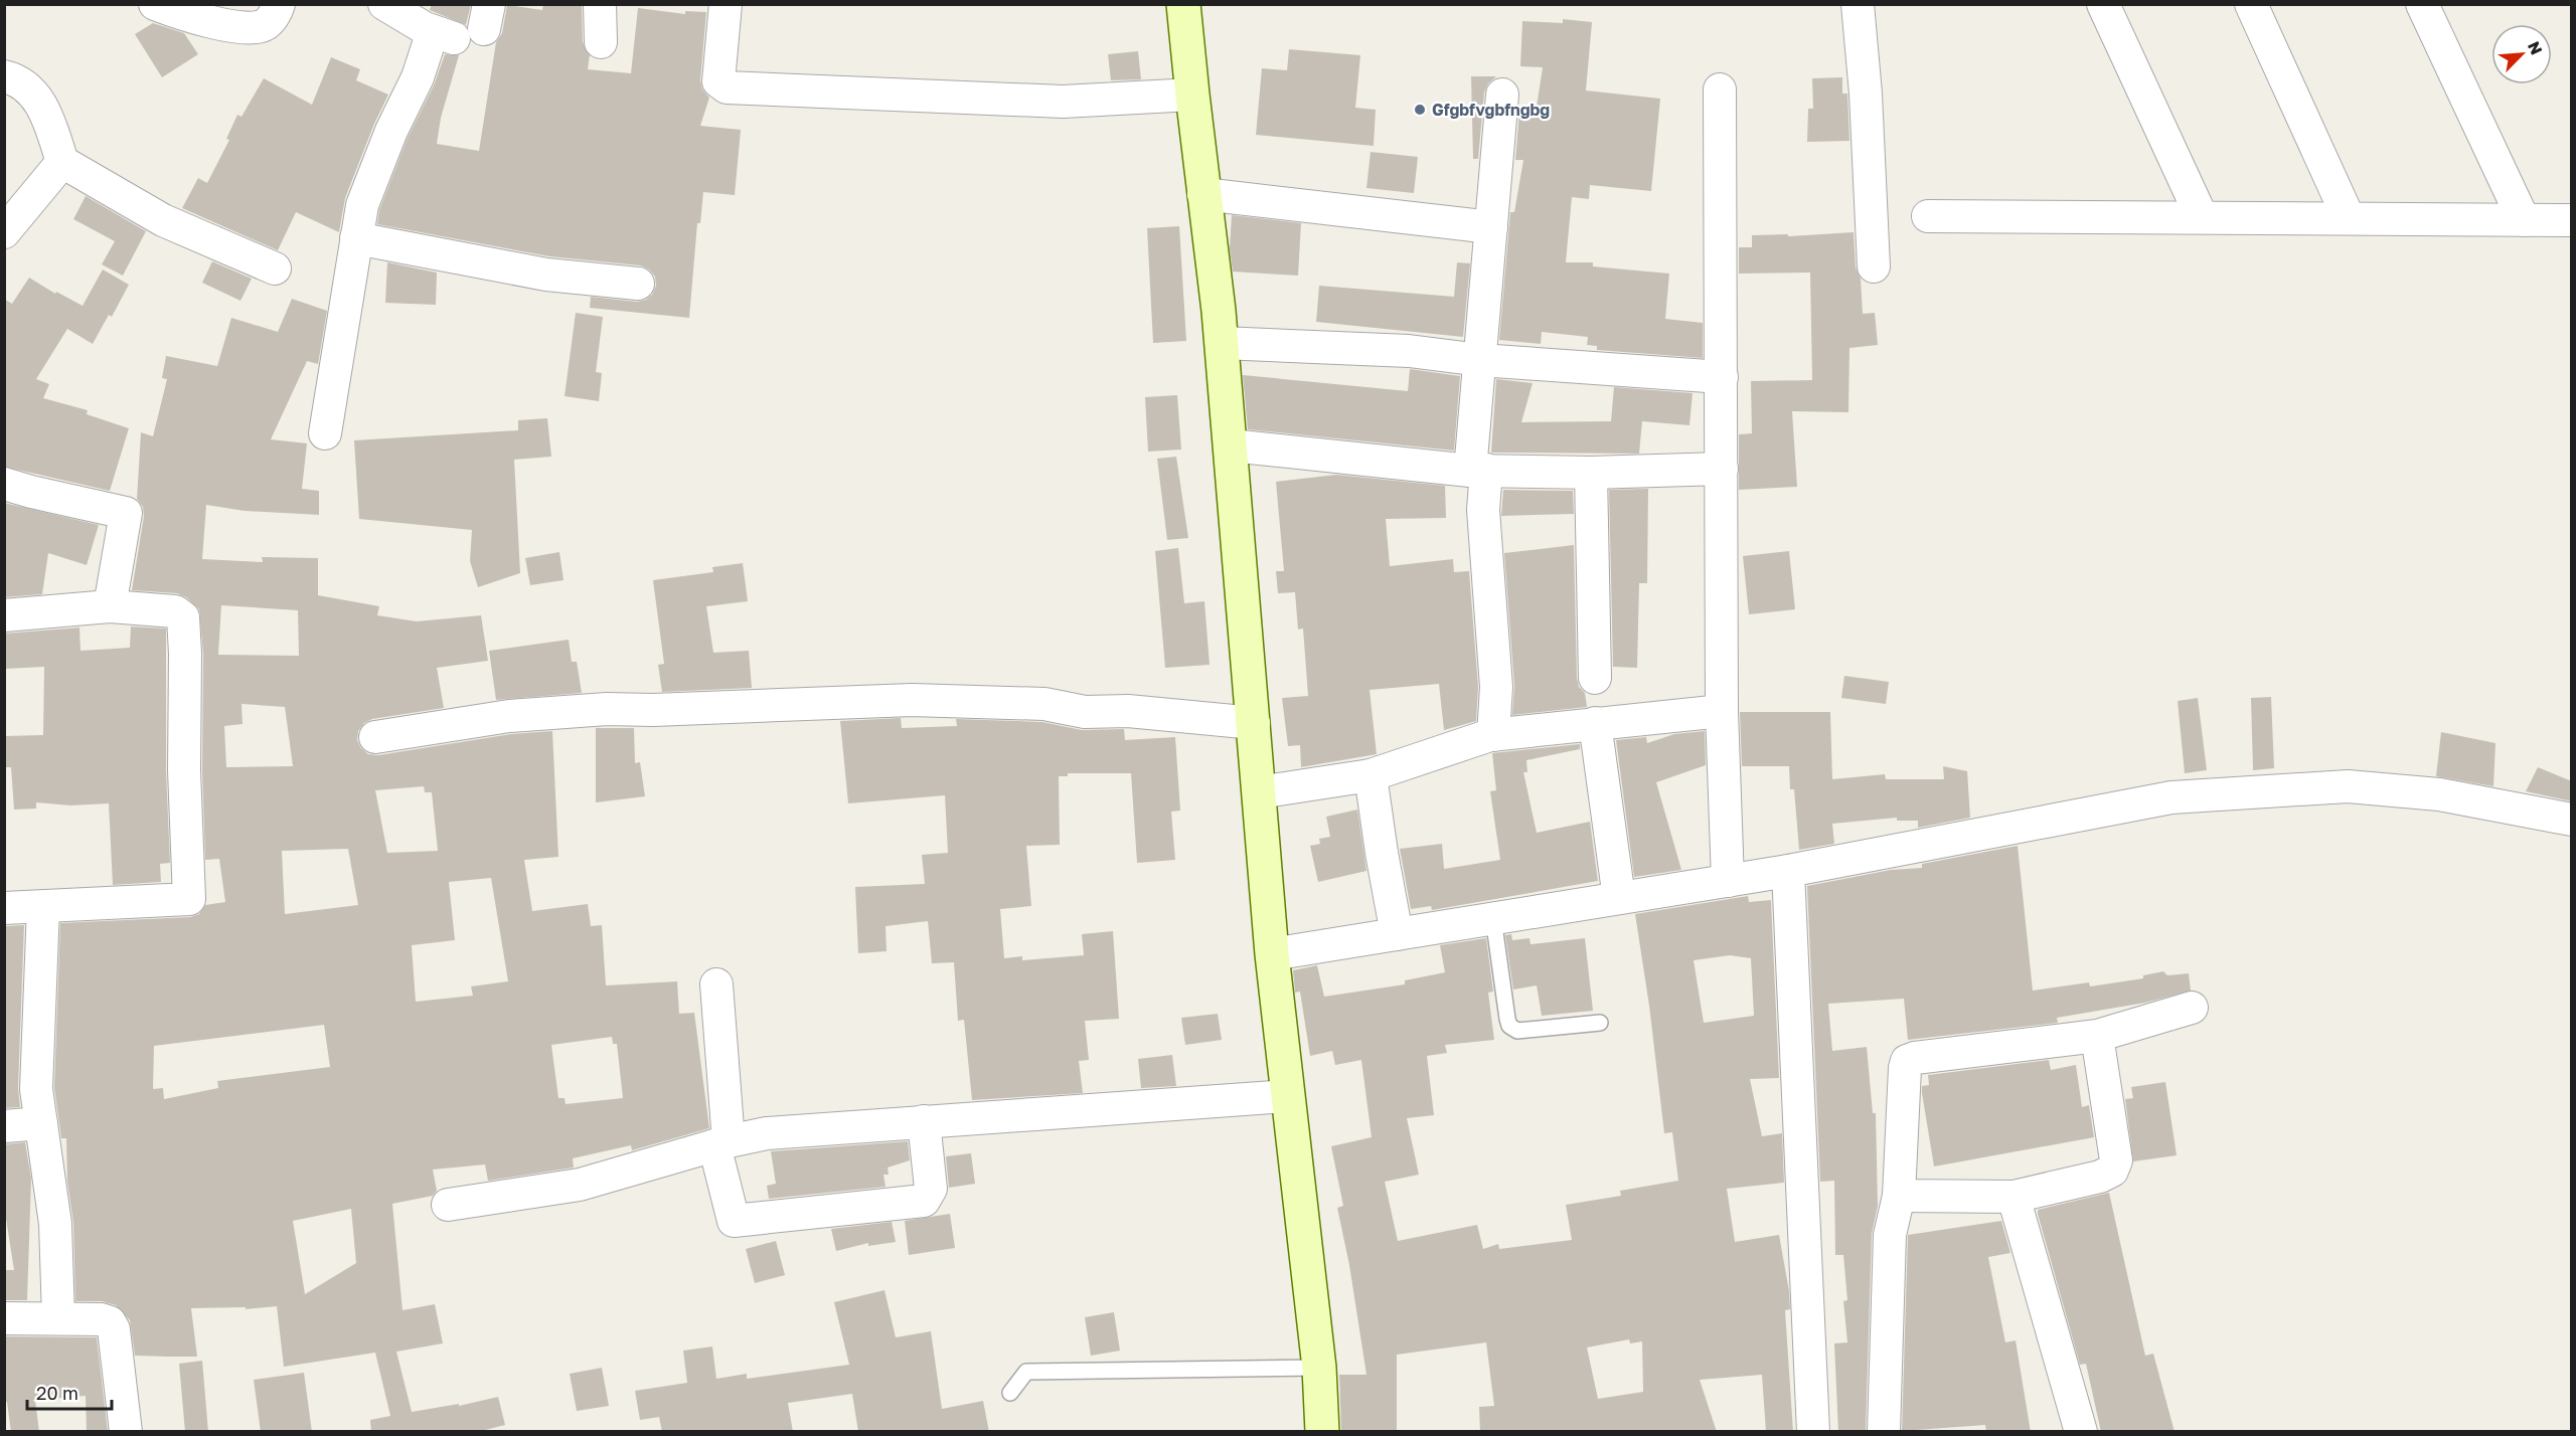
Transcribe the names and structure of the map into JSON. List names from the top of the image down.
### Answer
{
  "places": ["Gfgbfvgbfngbg"],
  "scale_bar": "20 m",
  "north": "top right"
}
